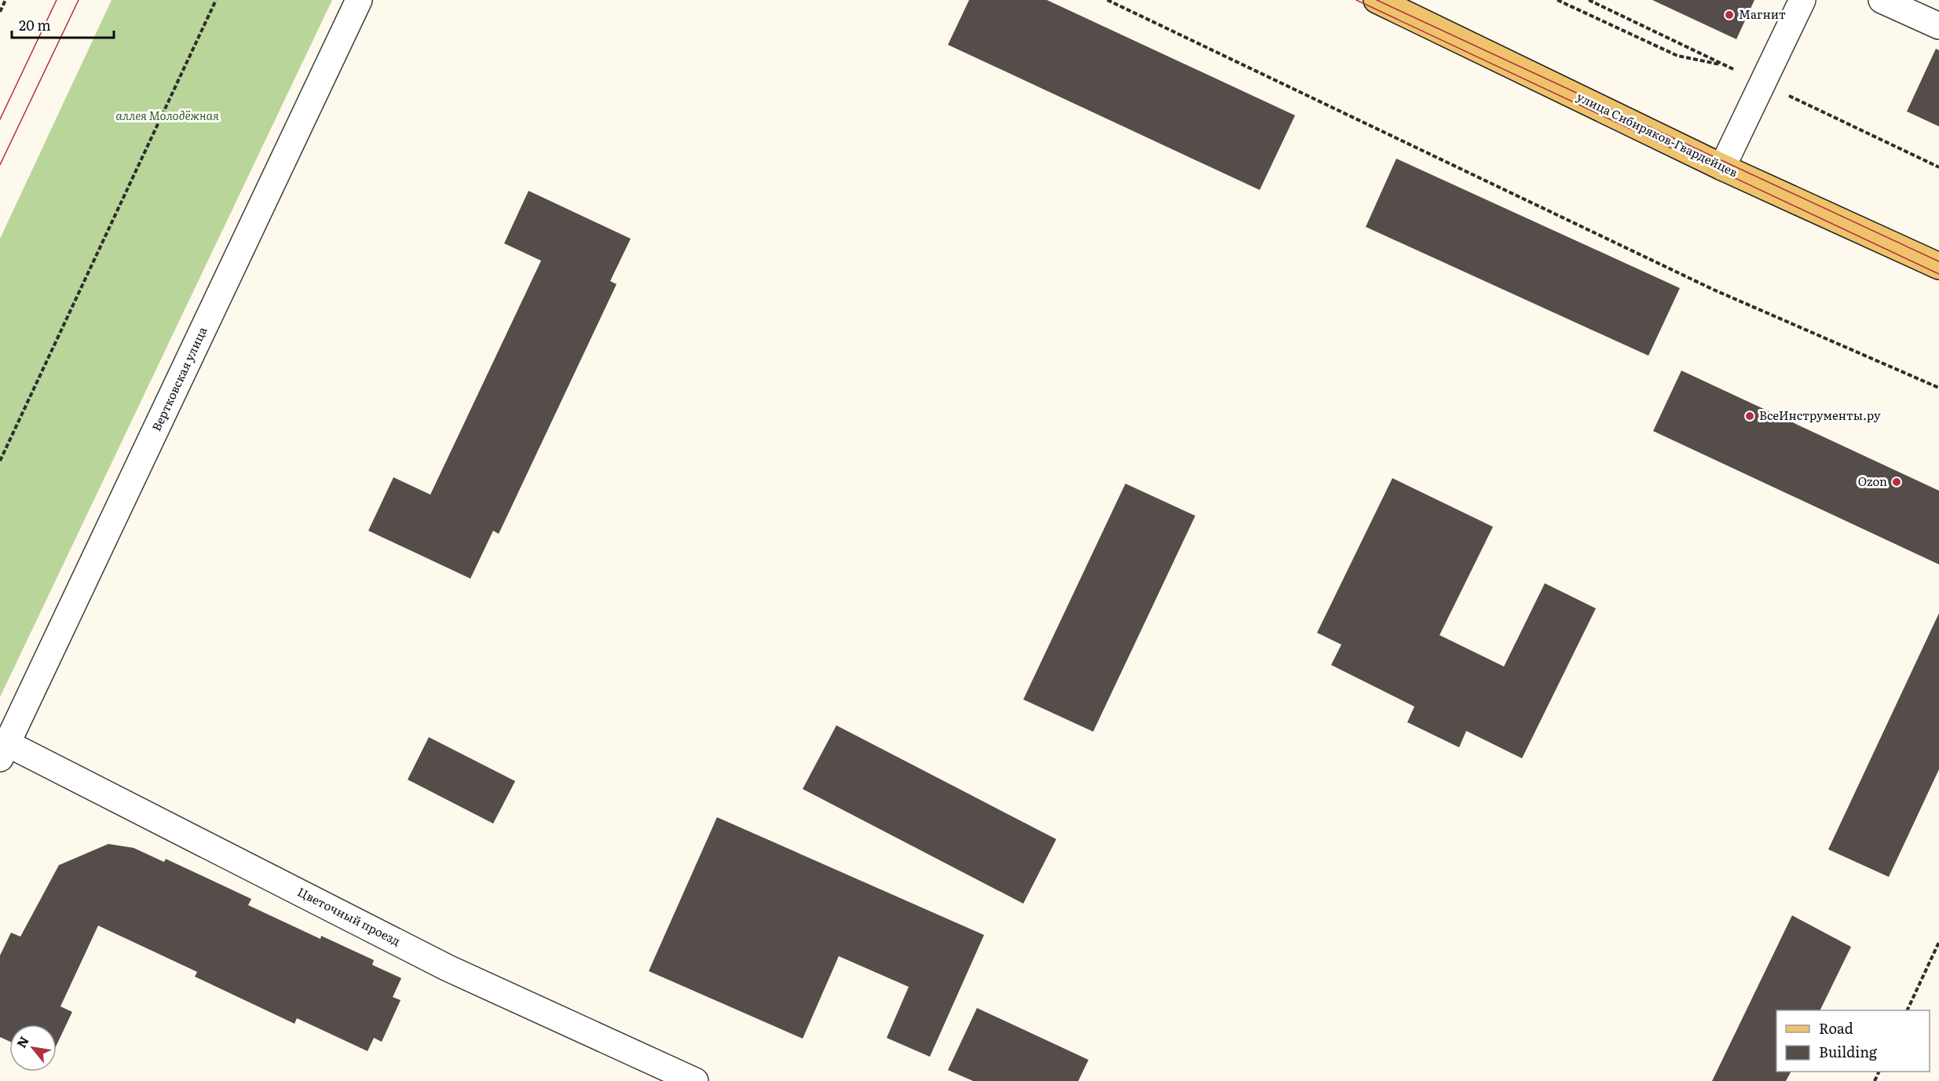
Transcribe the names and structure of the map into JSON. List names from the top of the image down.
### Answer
{
  "streets": {
    "main road": ["улица Сибиряков-Гвардейцев"],
    "street": ["Вертковская улица", "Цветочный проезд"]
  },
  "crossings": [
    ["Вертковская улица", "Цветочный проезд"]
  ],
  "parks": ["аллея Молодёжная"],
  "places": ["Магнит", "ВсеИнструменты.ру", "Ozon"],
  "legend": ["Road", "Building"],
  "scale_bar": "20 m",
  "north": "top left"
}
